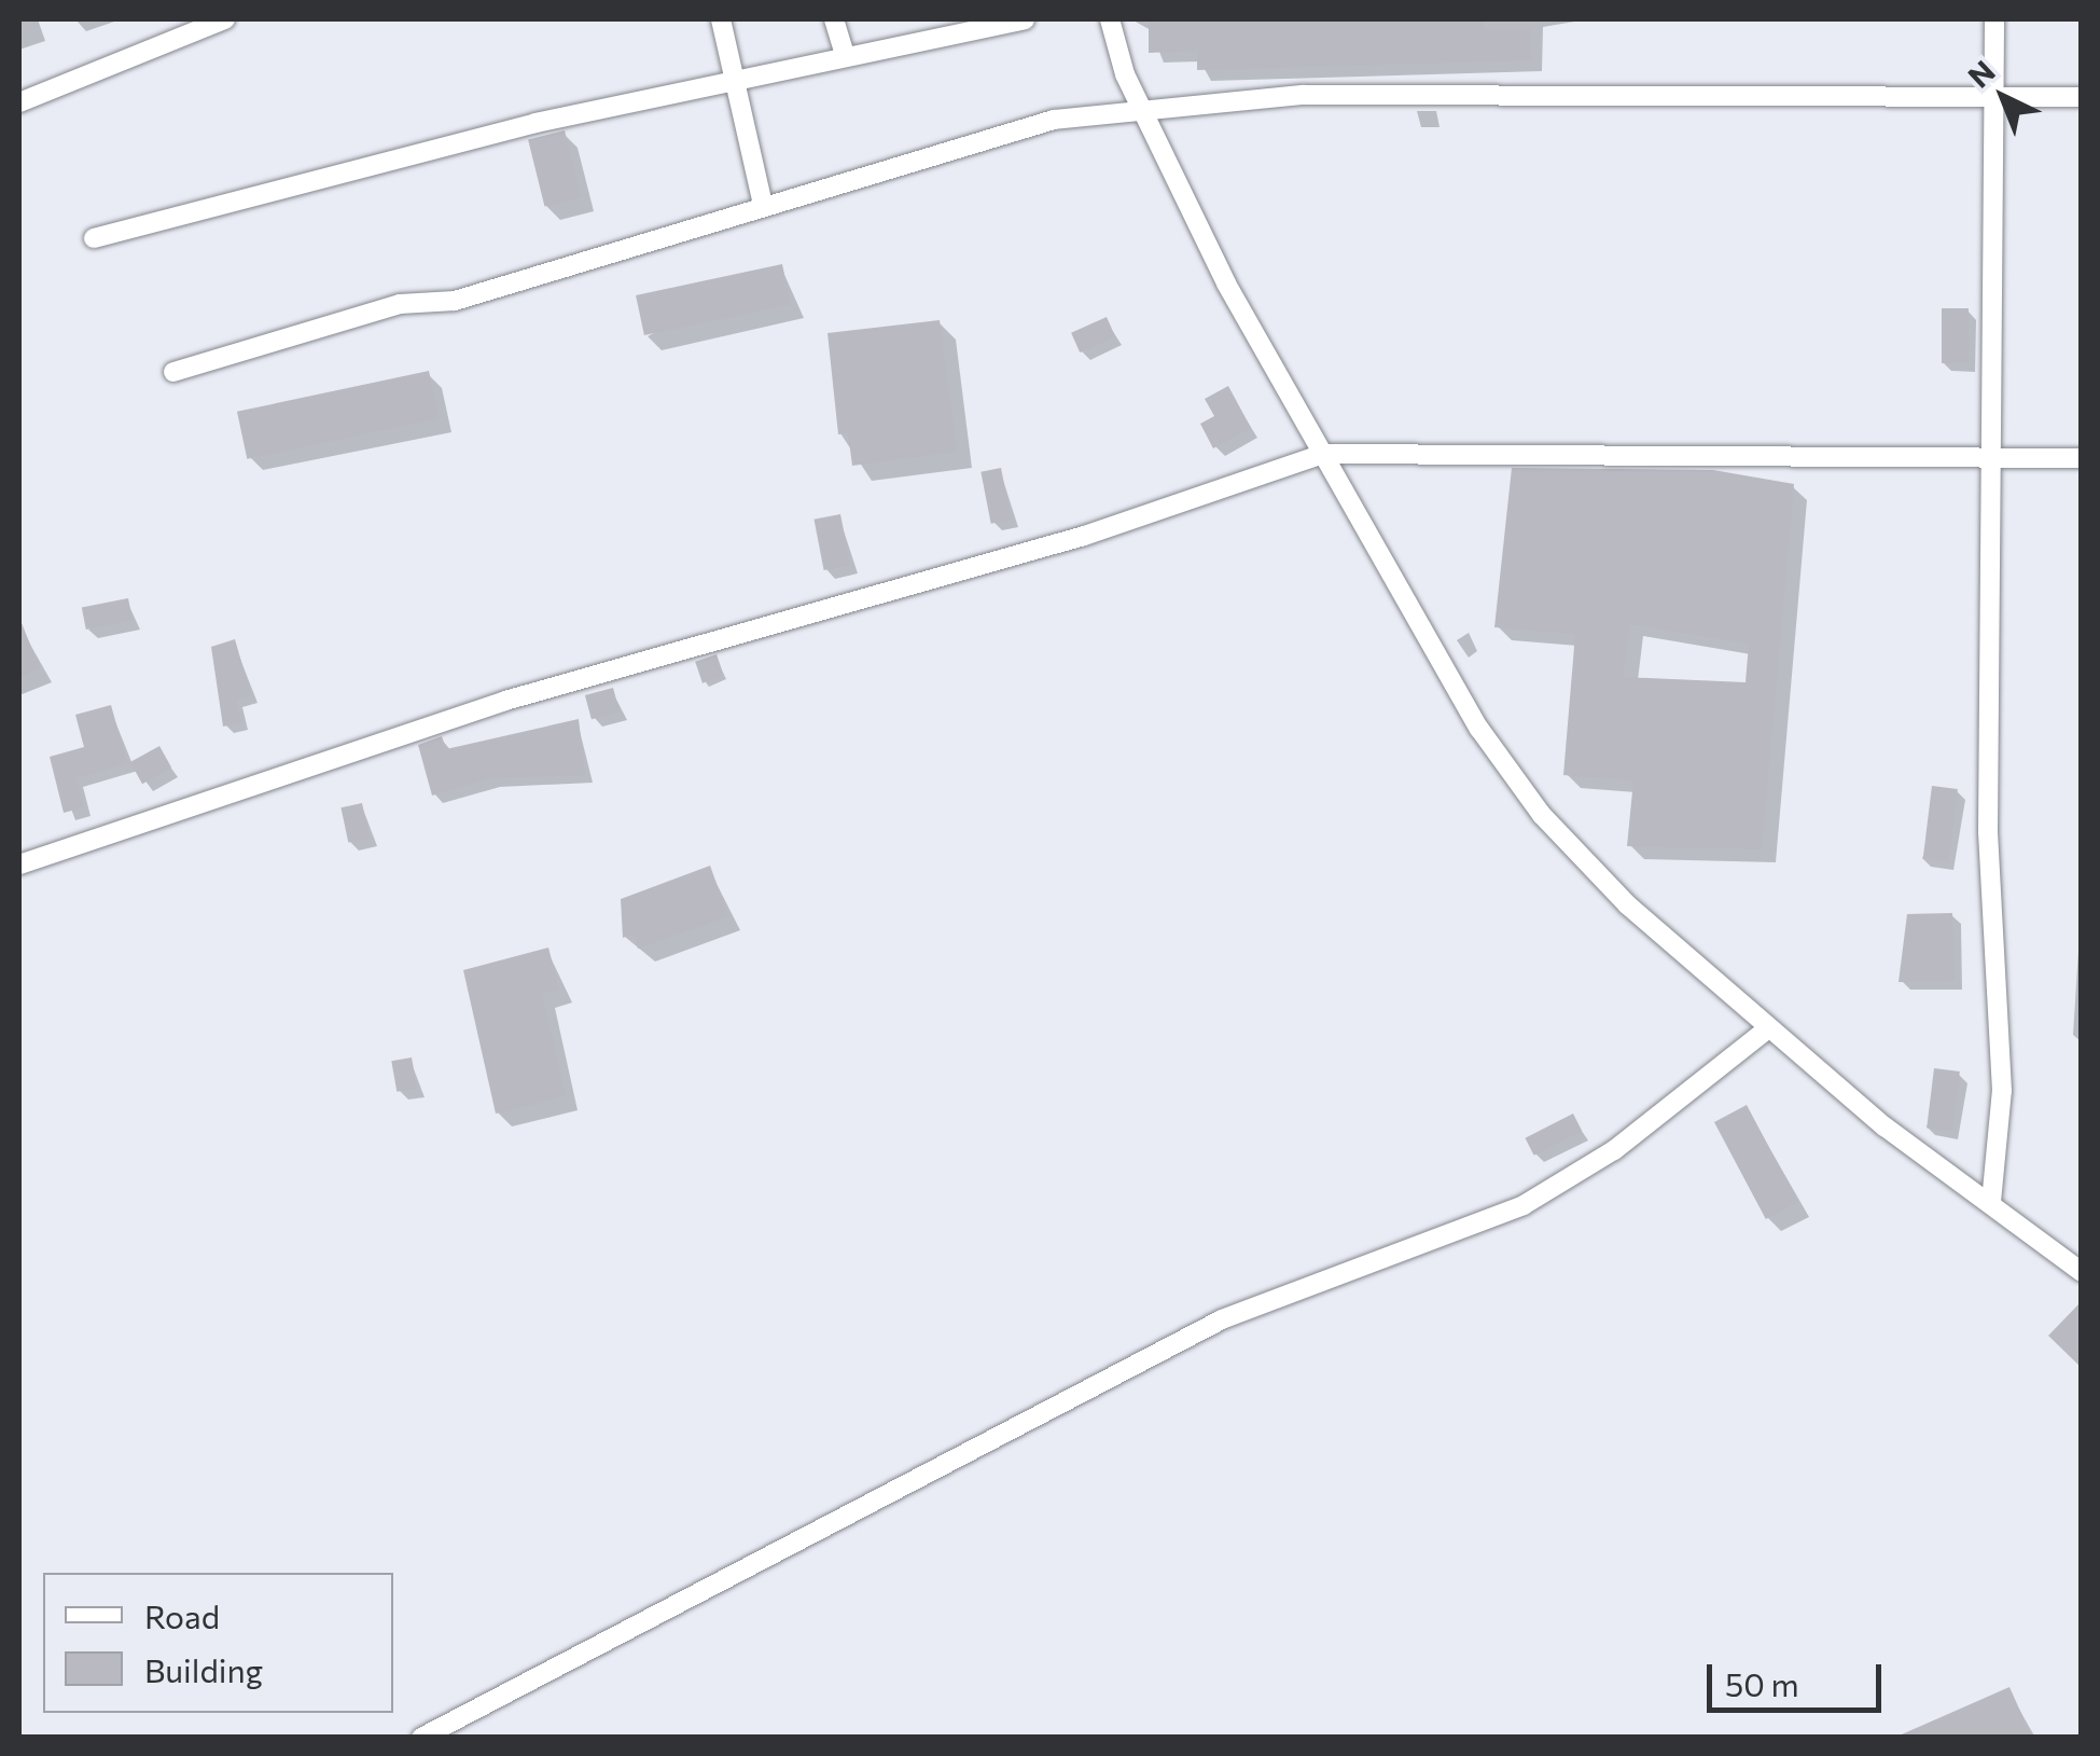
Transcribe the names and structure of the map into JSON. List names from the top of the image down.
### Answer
{
  "legend": ["Road", "Building"],
  "scale_bar": "50 m",
  "north": "top left"
}
